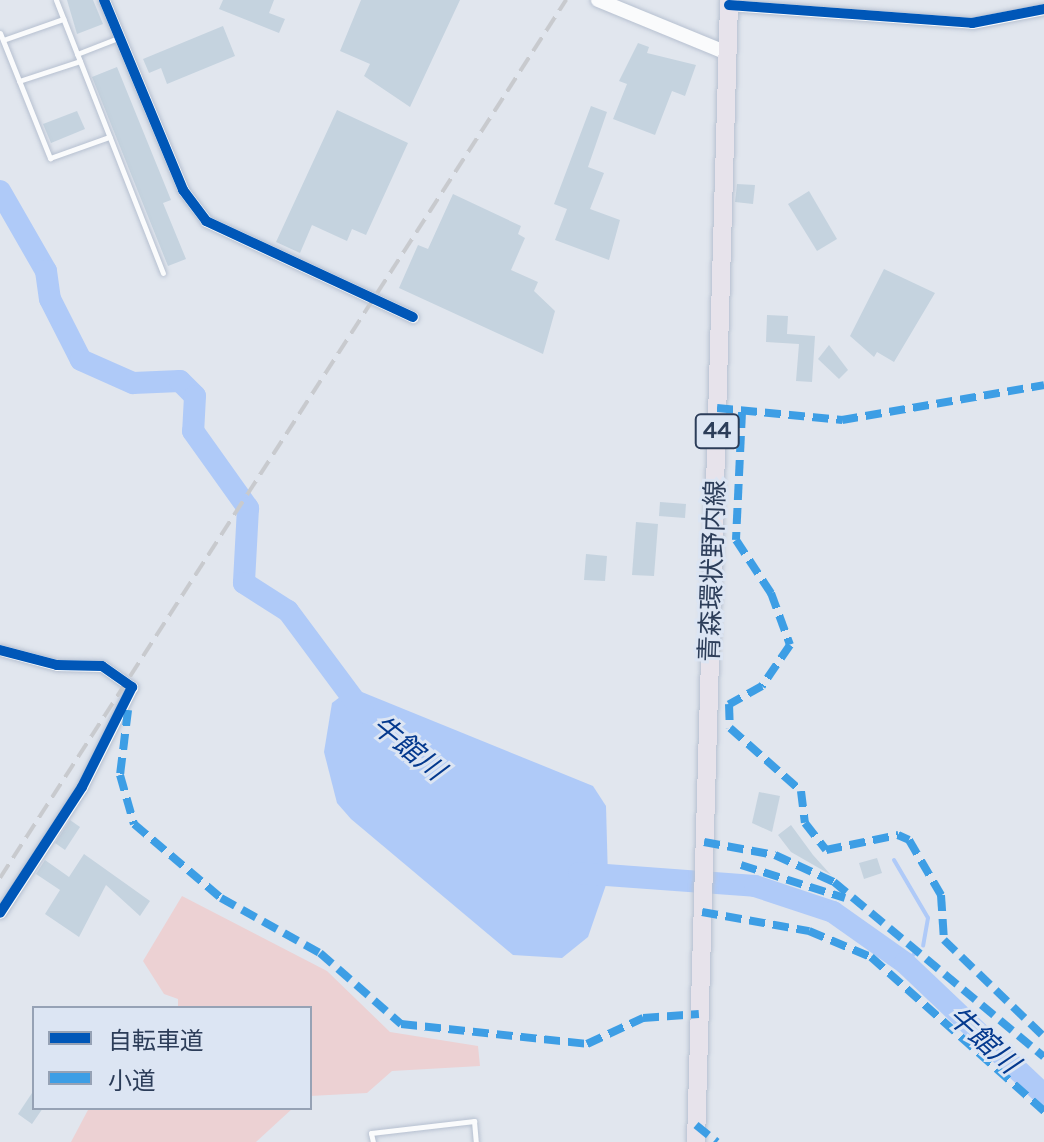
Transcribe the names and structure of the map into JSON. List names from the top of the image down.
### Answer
{
  "streets": {
    "main road": ["44", "青森環状野内線"]
  },
  "water": ["牛館川"],
  "legend": ["自転車道", "小道"]
}
